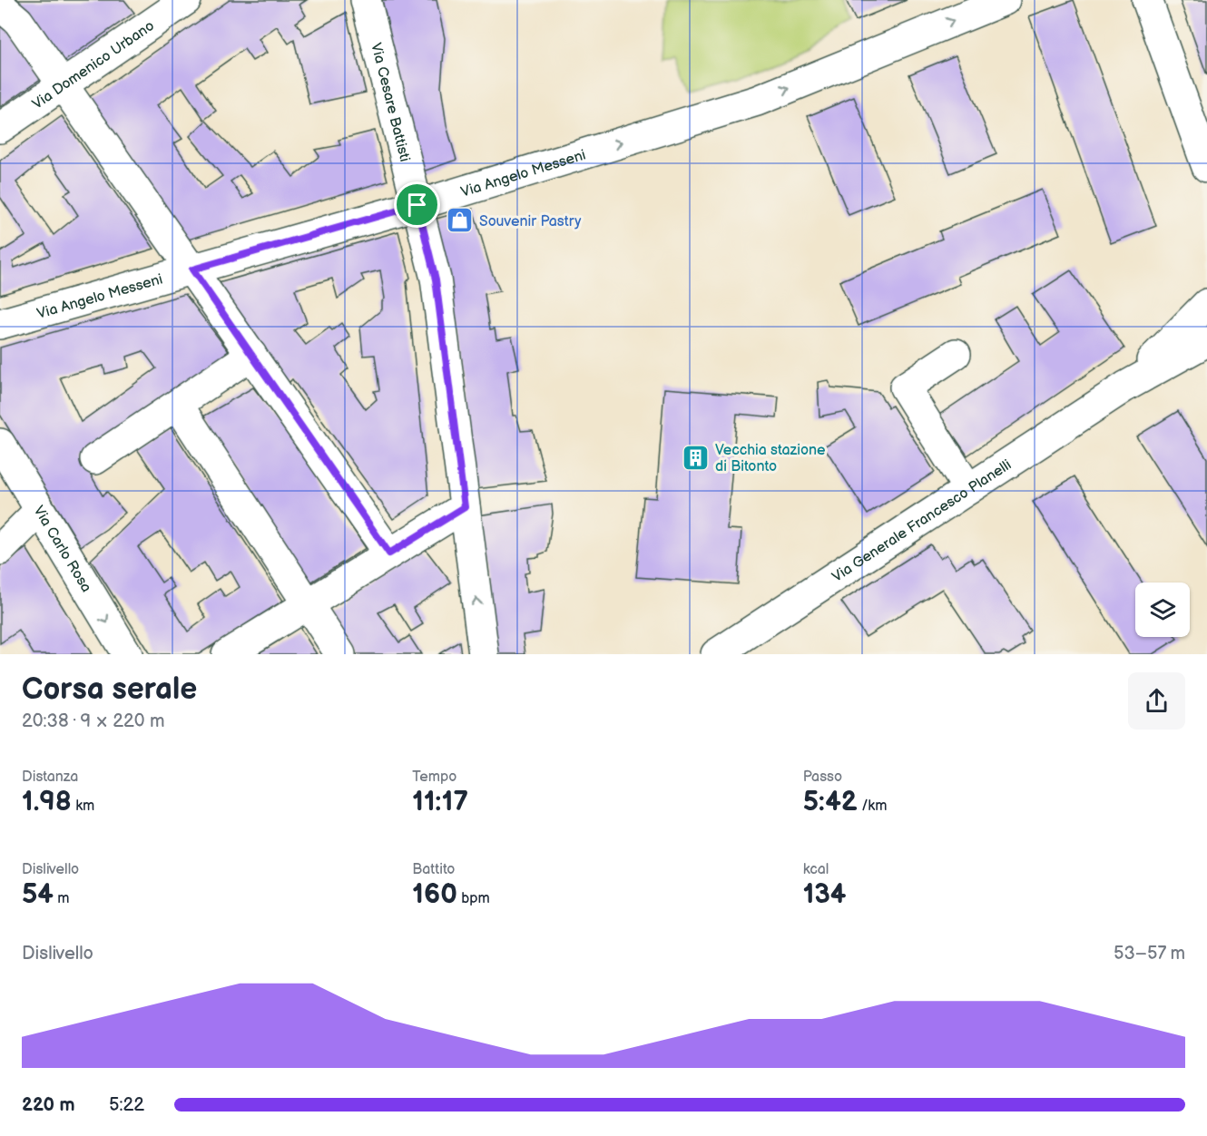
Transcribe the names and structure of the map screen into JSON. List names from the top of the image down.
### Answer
{
  "streets": {
    "street": [
      "Via Domenico Urbano",
      "Via Cesare Battisti",
      "Via Angelo Messeni",
      "Via Generale Francesco Planelli",
      "Via Carlo Rosa"
    ]
  },
  "crossings": [
    ["Via Cesare Battisti", "Via Angelo Messeni"]
  ],
  "one_way": ["Via Angelo Messeni"],
  "places": {
    "shop": ["Souvenir Pastry"],
    "building": ["Vecchia stazione di Bitonto"]
  },
  "page": {
    "heading": ["Corsa serale", "20:38 · 9 × 220 m"],
    "stats": [
      ["Distanza", "1.98 km"],
      ["Tempo", "11:17"],
      ["Passo", "5:42 /km"],
      ["Dislivello", "54 m"],
      ["Battito", "160 bpm"],
      ["kcal", "134"]
    ],
    "chart": ["Dislivello", "53–57 m"],
    "list": [
      {
        "name": "220 m",
        "note": "5:22"
      }
    ]
  }
}
